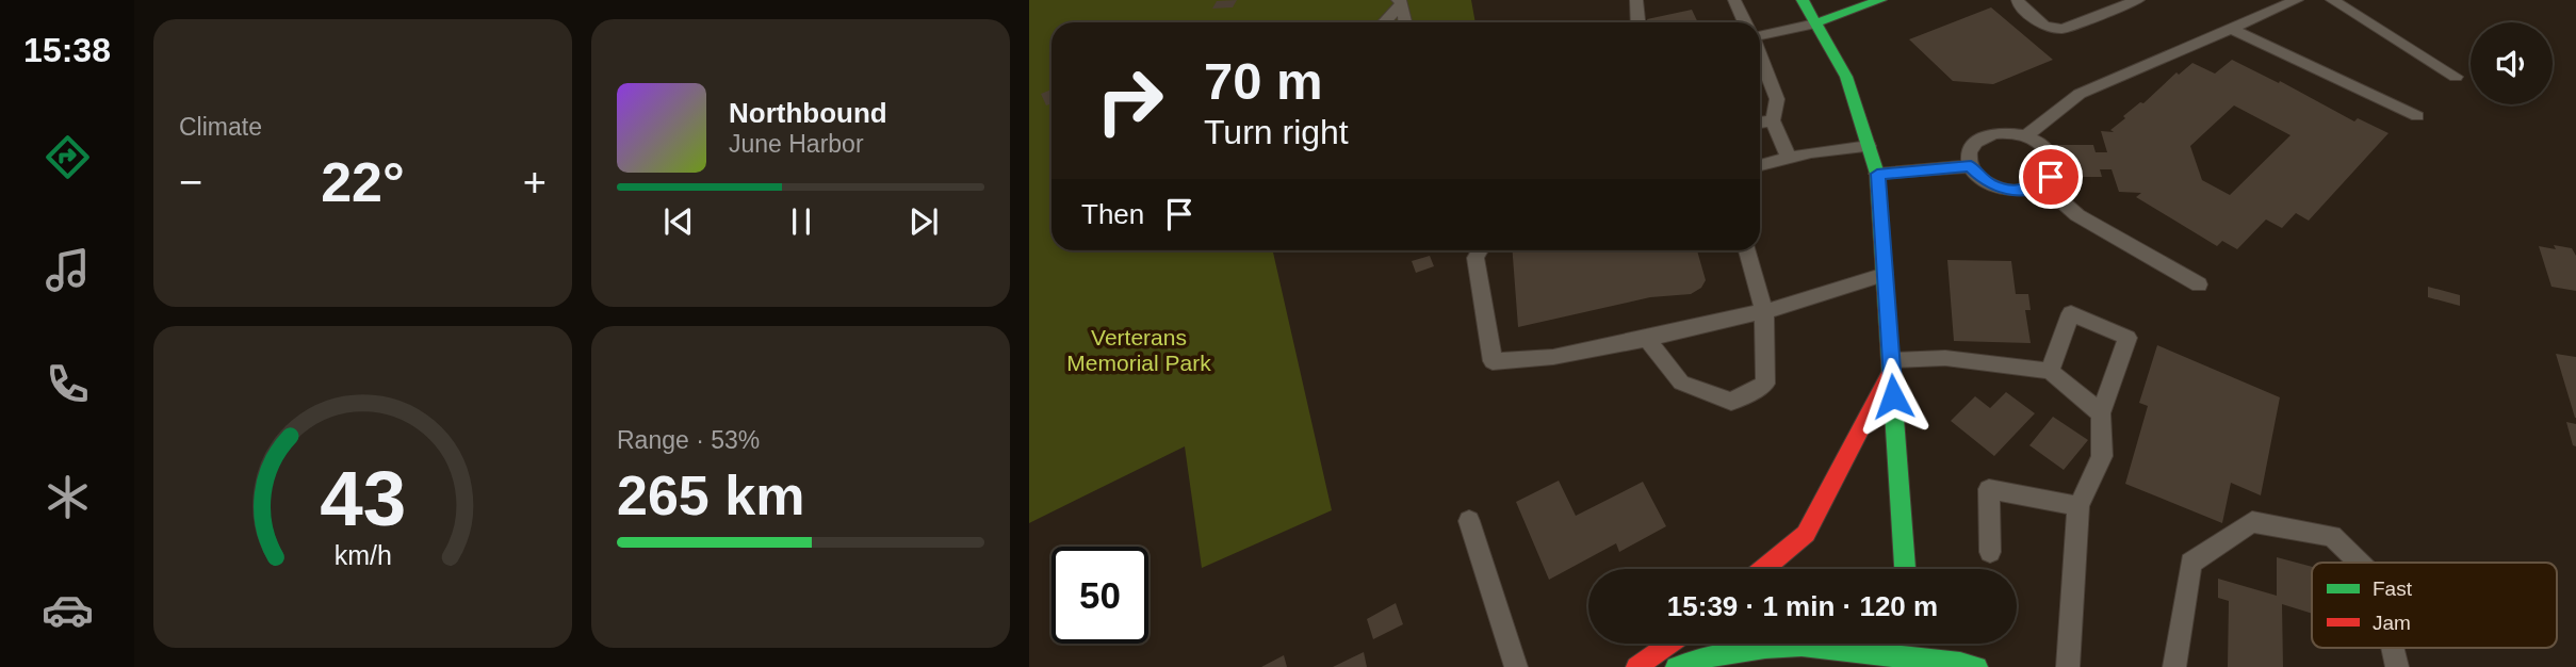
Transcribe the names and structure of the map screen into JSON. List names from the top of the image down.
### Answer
{
  "parks": ["Verterans Memorial Park"],
  "legend": ["Fast", "Jam"],
  "page": {
    "tabs": "15:38",
    "tile": [
      "Climate",
      ["Range · 53%", "265 km"]
    ],
    "turn": ["70 m", "Turn right"],
    "song": ["Northbound", "June Harbor"],
    "heat": ["−", "22°", "+"],
    "then": "Then",
    "limit": "50",
    "trip": "15:39 · 1 min · 120 m",
    "gauge": ["43", "km/h"]
  }
}
